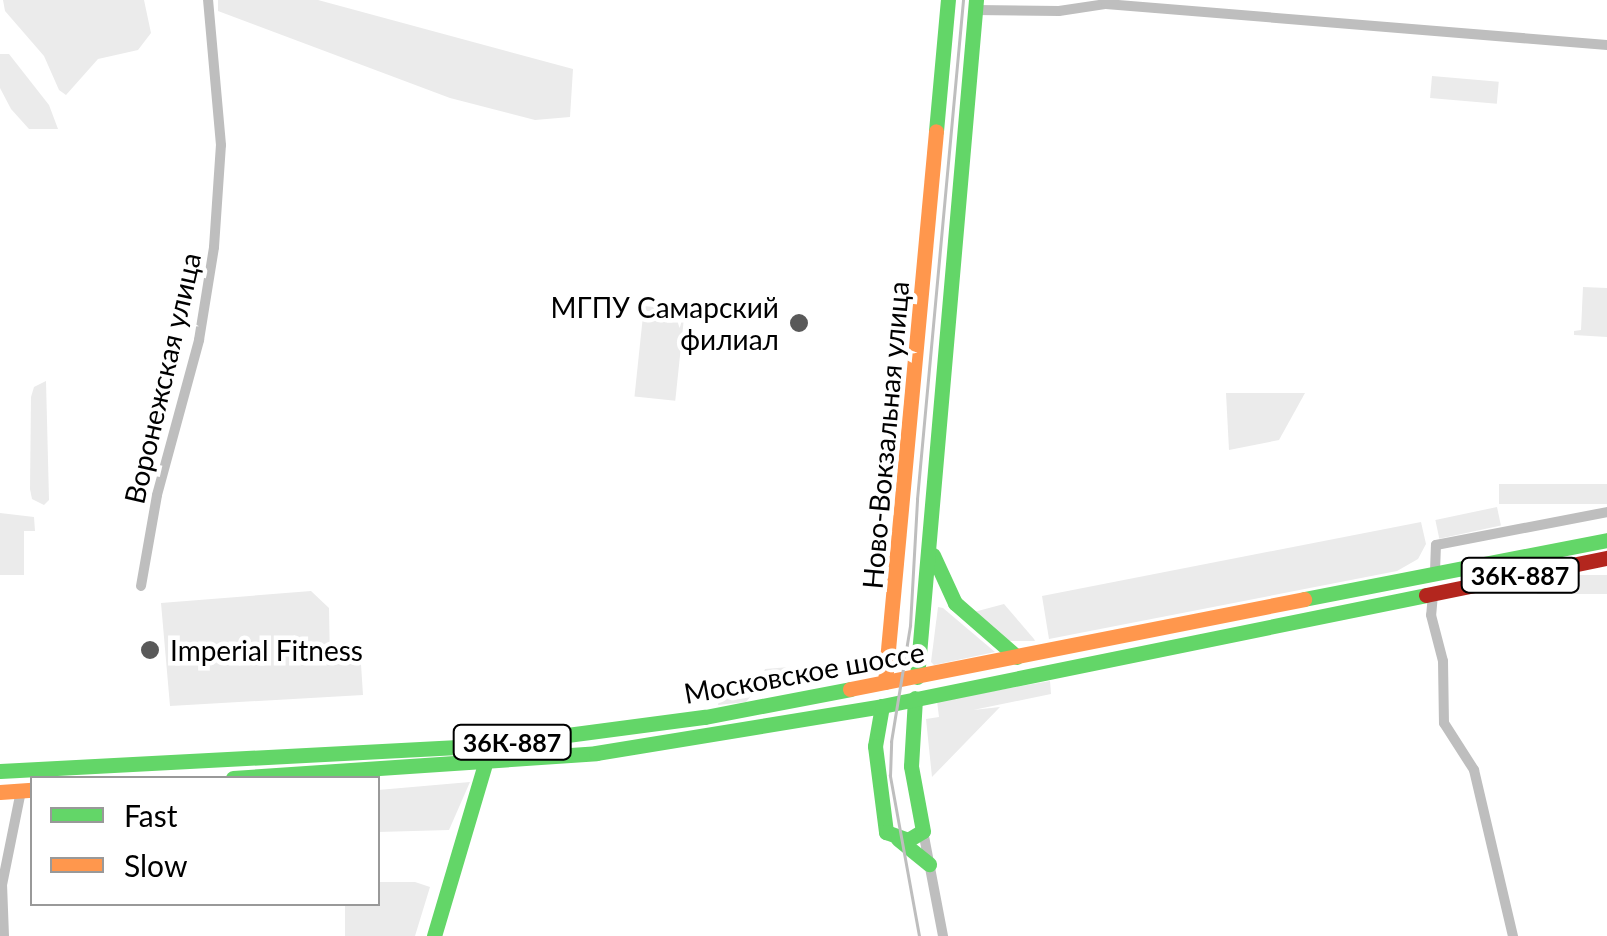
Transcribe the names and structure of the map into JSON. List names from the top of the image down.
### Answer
{
  "streets": {
    "main road": ["Ново-Вокзальная улица", "36К-887", "Московское шоссе"],
    "street": ["Воронежская улица"]
  },
  "crossings": [
    ["Ново-Вокзальная улица", "Московское шоссе"]
  ],
  "places": ["МГПУ Самарский филиал", "Imperial Fitness"],
  "legend": ["Fast", "Slow"]
}
